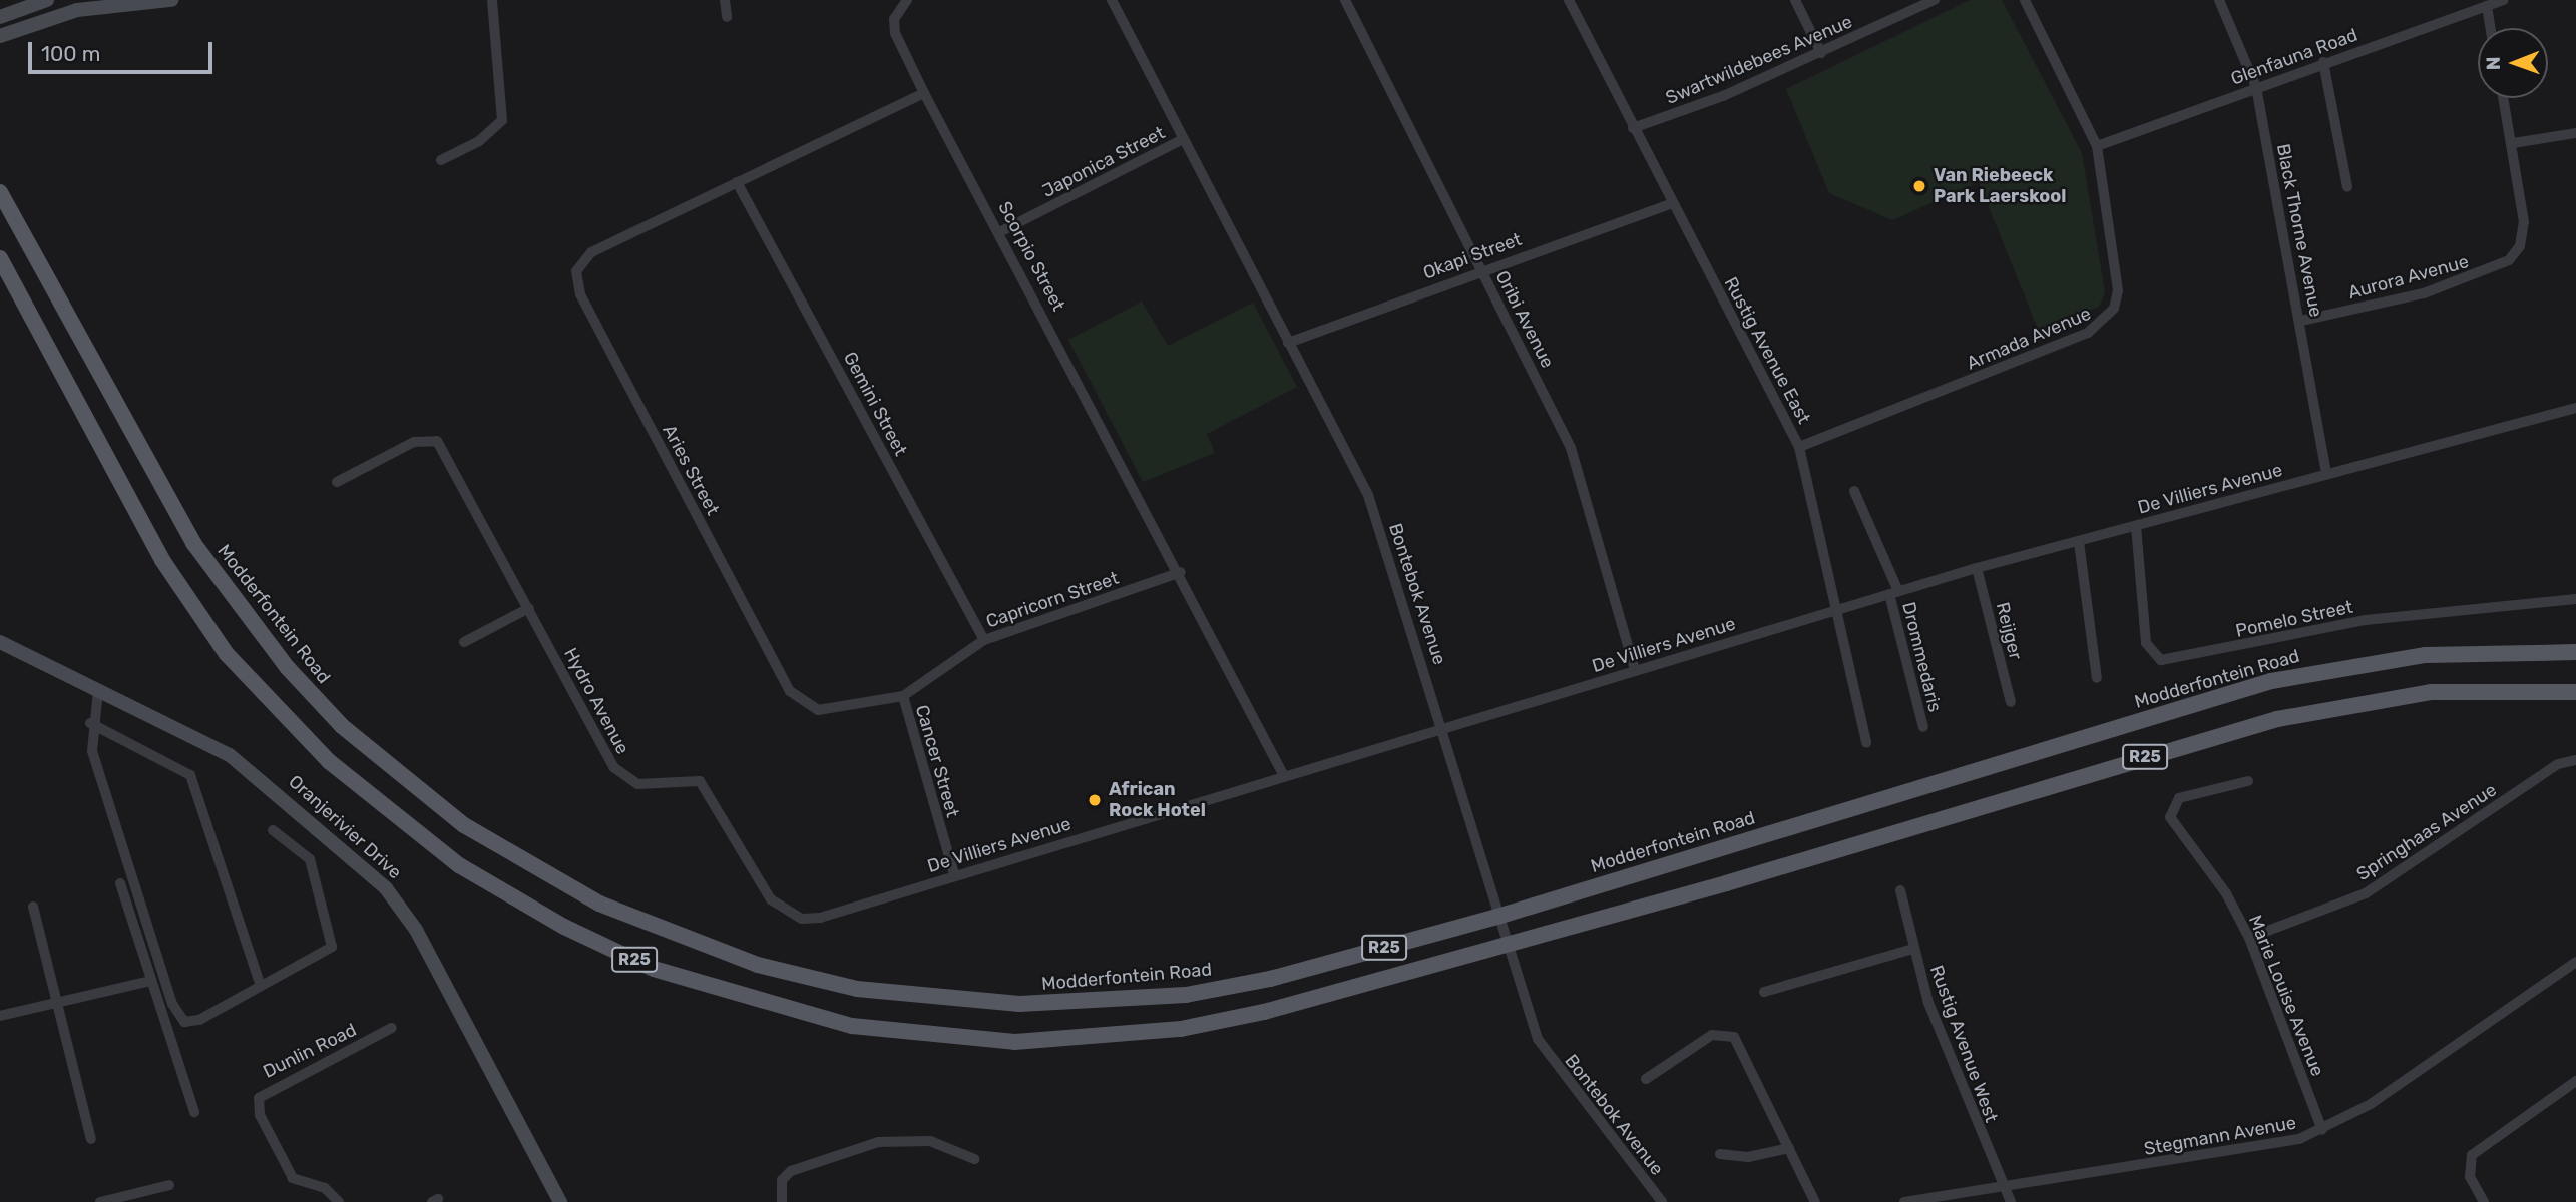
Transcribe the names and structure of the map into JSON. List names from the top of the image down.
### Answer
{
  "streets": {
    "main road": ["Modderfontein Road", "R25"],
    "street": [
      "Glenfauna Road",
      "Swartwildebees Avenue",
      "Japonica Street",
      "Black Thorne Avenue",
      "Scorpio Street",
      "Okapi Street",
      "Aurora Avenue",
      "Oribi Avenue",
      "Armada Avenue",
      "Rustig Avenue East",
      "Gemini Street",
      "Aries Street",
      "De Villiers Avenue",
      "Bontebok Avenue",
      "Capricorn Street",
      "Pomelo Street",
      "Reijger",
      "Drommedaris",
      "Hydro Avenue",
      "Cancer Street",
      "Oranjerivier Drive",
      "Springhaas Avenue",
      "Marie Louise Avenue",
      "Rustig Avenue West",
      "Dunlin Road",
      "Stegmann Avenue"
    ]
  },
  "crossings": [
    ["Glenfauna Road", "Black Thorne Avenue"],
    ["Glenfauna Road", "Armada Avenue"],
    ["Swartwildebees Avenue", "Rustig Avenue East"],
    ["Japonica Street", "Scorpio Street"],
    ["Japonica Street", "Bontebok Avenue"],
    ["Black Thorne Avenue", "Aurora Avenue"],
    ["Black Thorne Avenue", "De Villiers Avenue"],
    ["Scorpio Street", "De Villiers Avenue"],
    ["Scorpio Street", "Capricorn Street"],
    ["Okapi Street", "Oribi Avenue"],
    ["Okapi Street", "Rustig Avenue East"],
    ["Okapi Street", "Bontebok Avenue"],
    ["Oribi Avenue", "De Villiers Avenue"],
    ["Armada Avenue", "Rustig Avenue East"],
    ["Rustig Avenue East", "De Villiers Avenue"],
    ["Gemini Street", "Aries Street"],
    ["Gemini Street", "Capricorn Street"],
    ["Aries Street", "Capricorn Street"],
    ["De Villiers Avenue", "Bontebok Avenue"],
    ["De Villiers Avenue", "Pomelo Street"],
    ["De Villiers Avenue", "Reijger"],
    ["De Villiers Avenue", "Drommedaris"],
    ["De Villiers Avenue", "Hydro Avenue"],
    ["De Villiers Avenue", "Cancer Street"],
    ["Bontebok Avenue", "Modderfontein Road"],
    ["Bontebok Avenue", "R25"],
    ["Capricorn Street", "Cancer Street"],
    ["Springhaas Avenue", "Marie Louise Avenue"],
    ["Marie Louise Avenue", "Stegmann Avenue"],
    ["Rustig Avenue West", "Stegmann Avenue"]
  ],
  "places": ["Van Riebeeck Park Laerskool", "African Rock Hotel"],
  "scale_bar": "100 m",
  "north": "left"
}
